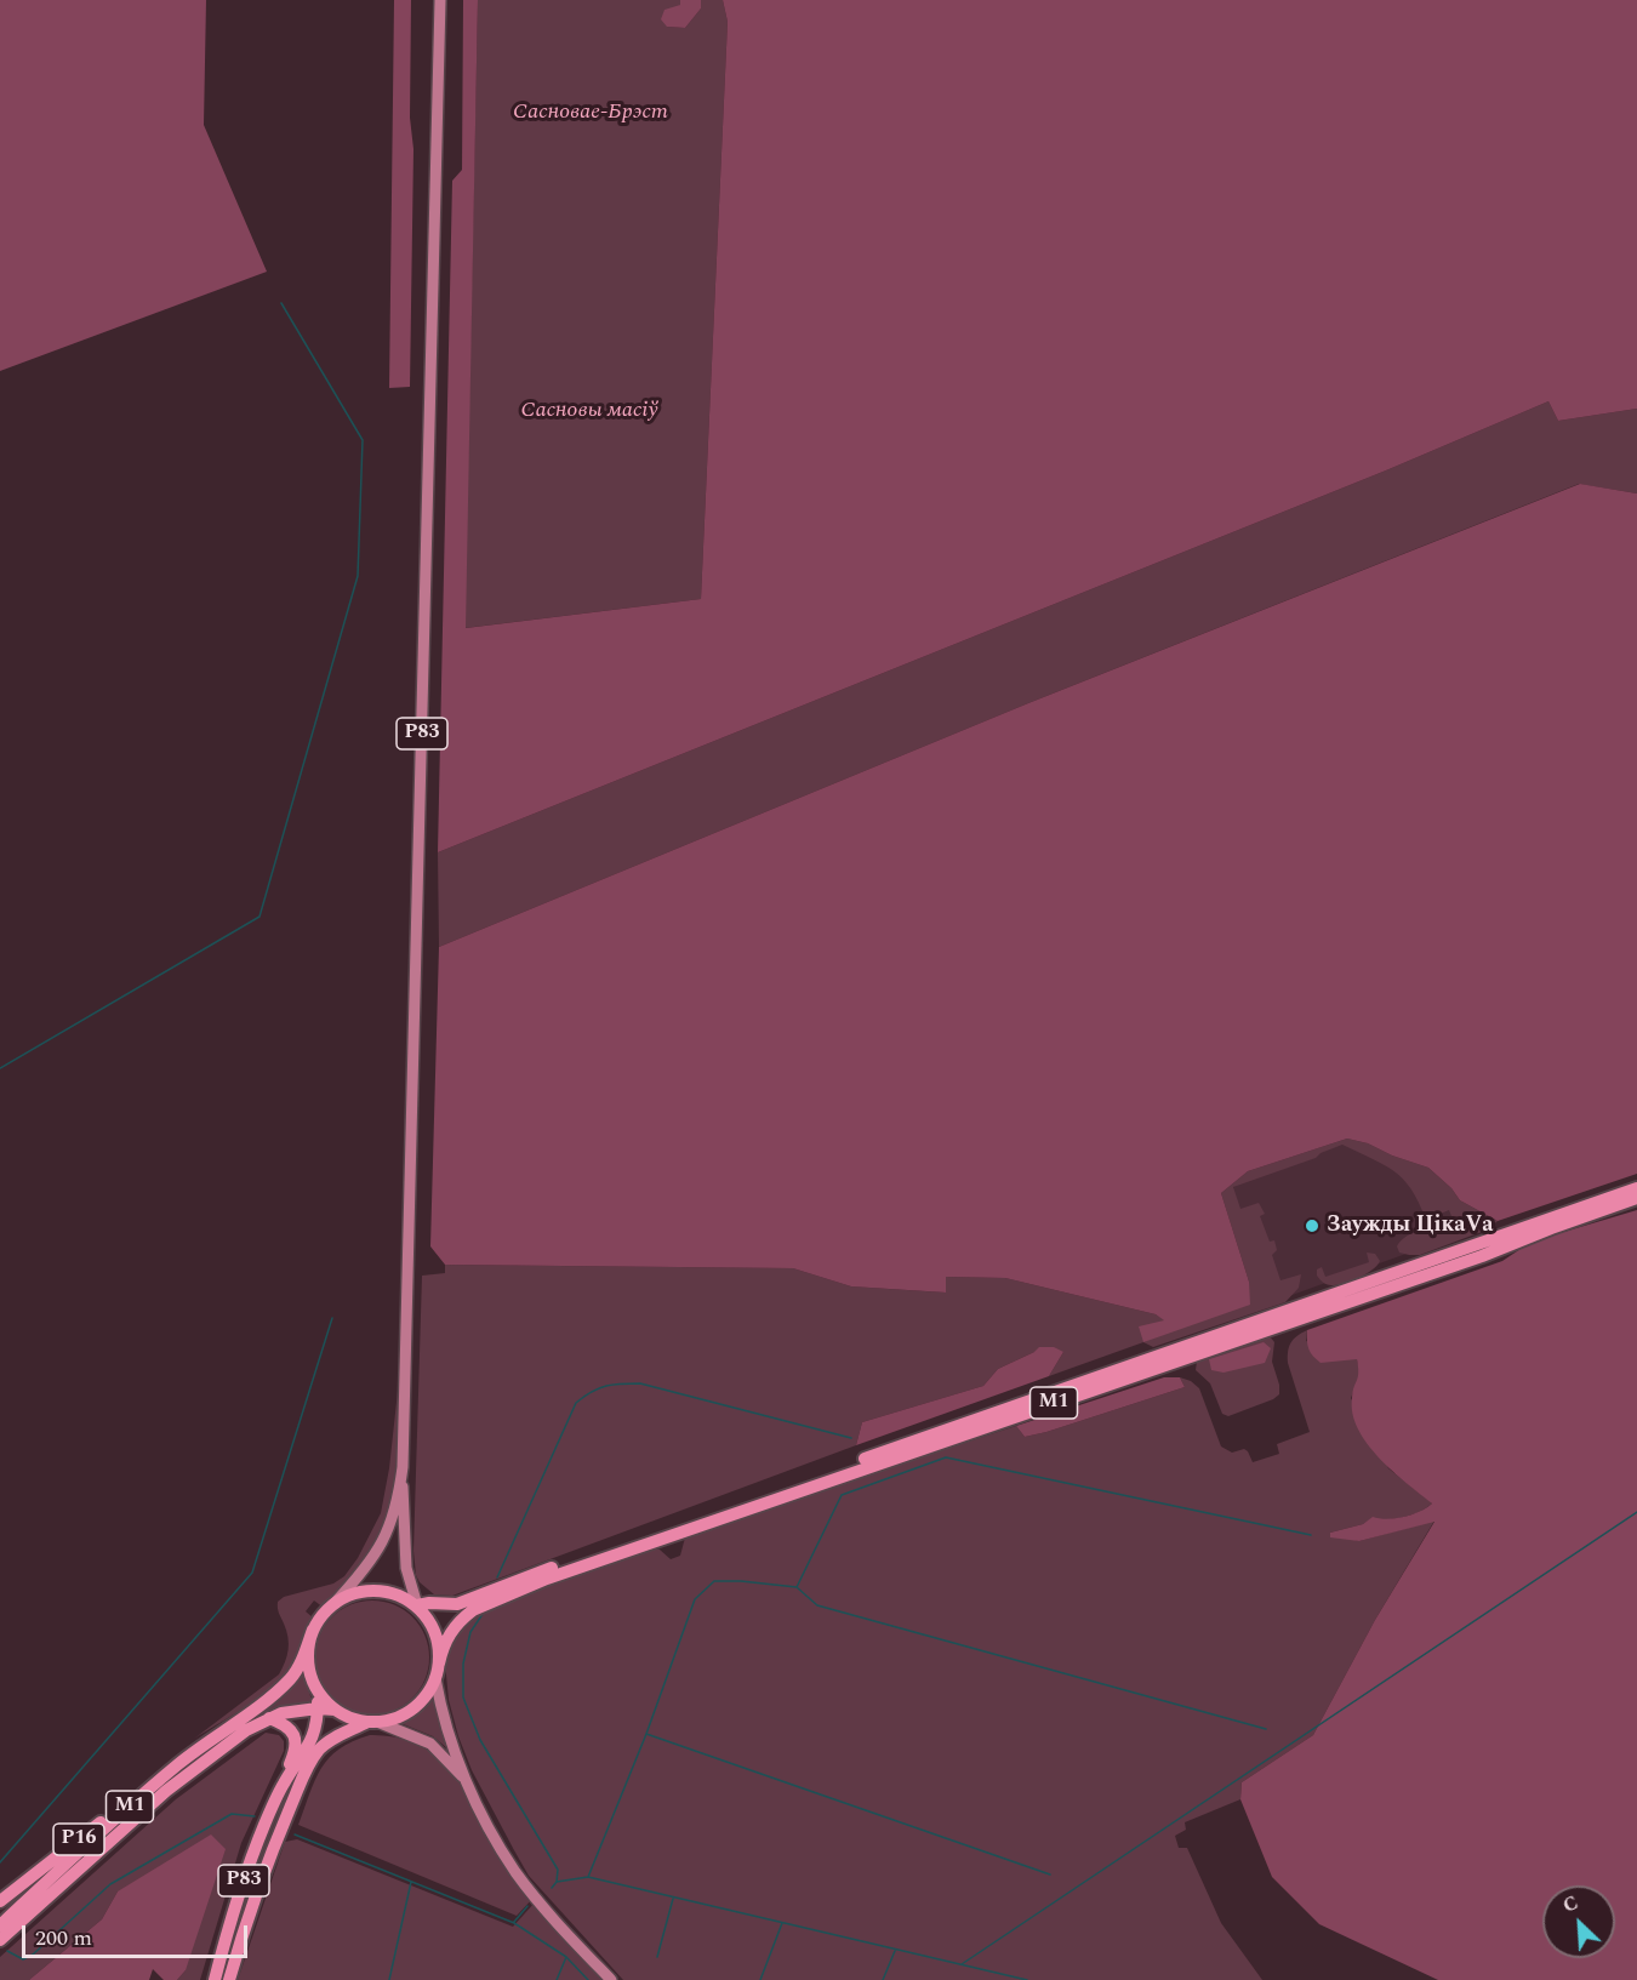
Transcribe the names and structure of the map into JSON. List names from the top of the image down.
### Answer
{
  "streets": {
    "highway": ["Р83", "М1", "Р16"]
  },
  "crossings": [
    ["Р83", "М1"],
    ["М1", "Р16"]
  ],
  "parks": ["Сасновае-Брэст", "Сасновы масіў"],
  "places": ["Заужды ЦікаVа"],
  "scale_bar": "200 m",
  "north": "top left"
}
